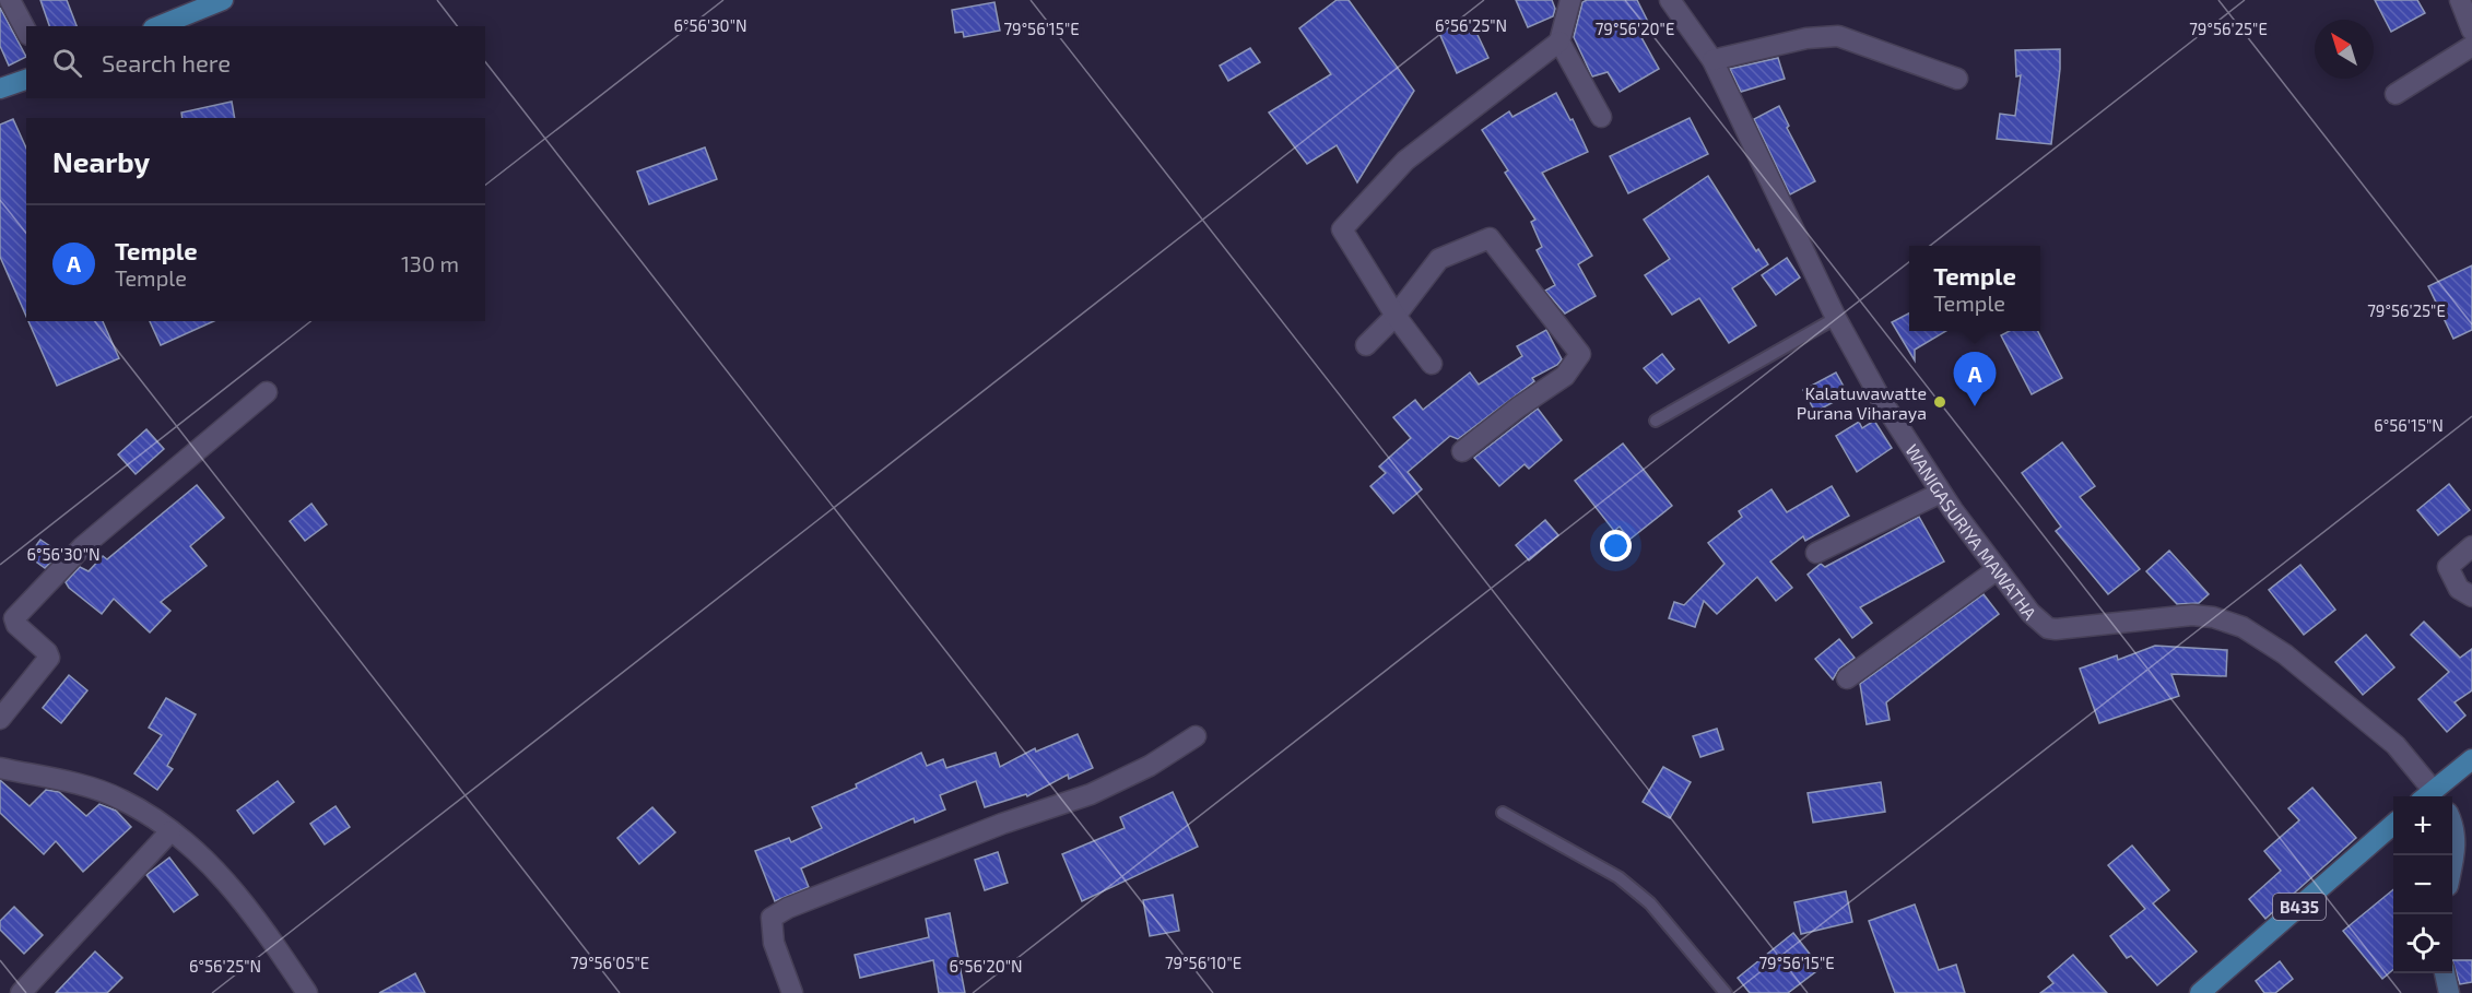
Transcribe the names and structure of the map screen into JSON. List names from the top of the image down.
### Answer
{
  "streets": {
    "main road": ["B435"],
    "street": ["WANIGASURIYA MAWATHA"]
  },
  "places": ["Kalatuwawatte Purana Viharaya"],
  "north": "top left",
  "page": {
    "search": "Search here",
    "heading": "Nearby",
    "list": [
      {
        "mark": "A",
        "name": "Temple",
        "note": "Temple",
        "value": "130 m"
      }
    ],
    "popup": ["Temple", "Temple"],
    "pins": "A",
    "map_buttons": ["+", "−"]
  },
  "coordinates": [
    "6°56'30\"N",
    "6°56'25\"N",
    "79°56'15\"E",
    "79°56'20\"E",
    "79°56'25\"E",
    "6°56'15\"N",
    "79°56'05\"E",
    "79°56'10\"E",
    "6°56'20\"N"
  ]
}
